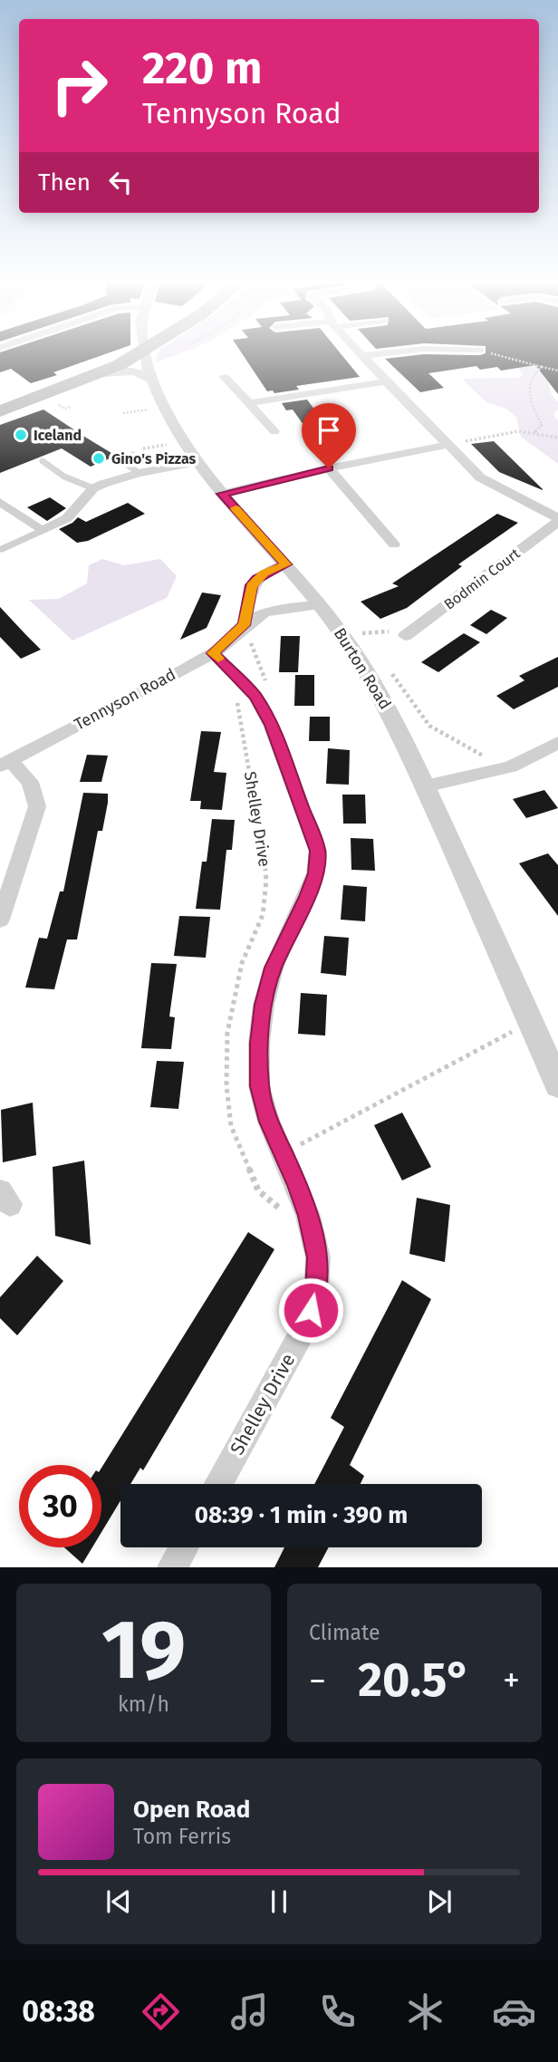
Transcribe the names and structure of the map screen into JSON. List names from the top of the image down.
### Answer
{
  "streets": {
    "street": [
      "Bodmin Court",
      "Burton Road",
      "Tennyson Road",
      "Shelley Drive"
    ]
  },
  "crossings": [
    ["Burton Road", "Tennyson Road"],
    ["Tennyson Road", "Shelley Drive"]
  ],
  "places": ["Iceland", "Gino's Pizzas"],
  "page": {
    "turn": ["220 m", "Tennyson Road"],
    "then": "Then",
    "limit": "30",
    "trip": "08:39 · 1 min · 390 m",
    "tile": [
      ["19", "km/h"],
      "Climate"
    ],
    "heat": ["−", "20.5°", "+"],
    "song": ["Open Road", "Tom Ferris"],
    "tabs": "08:38"
  }
}
